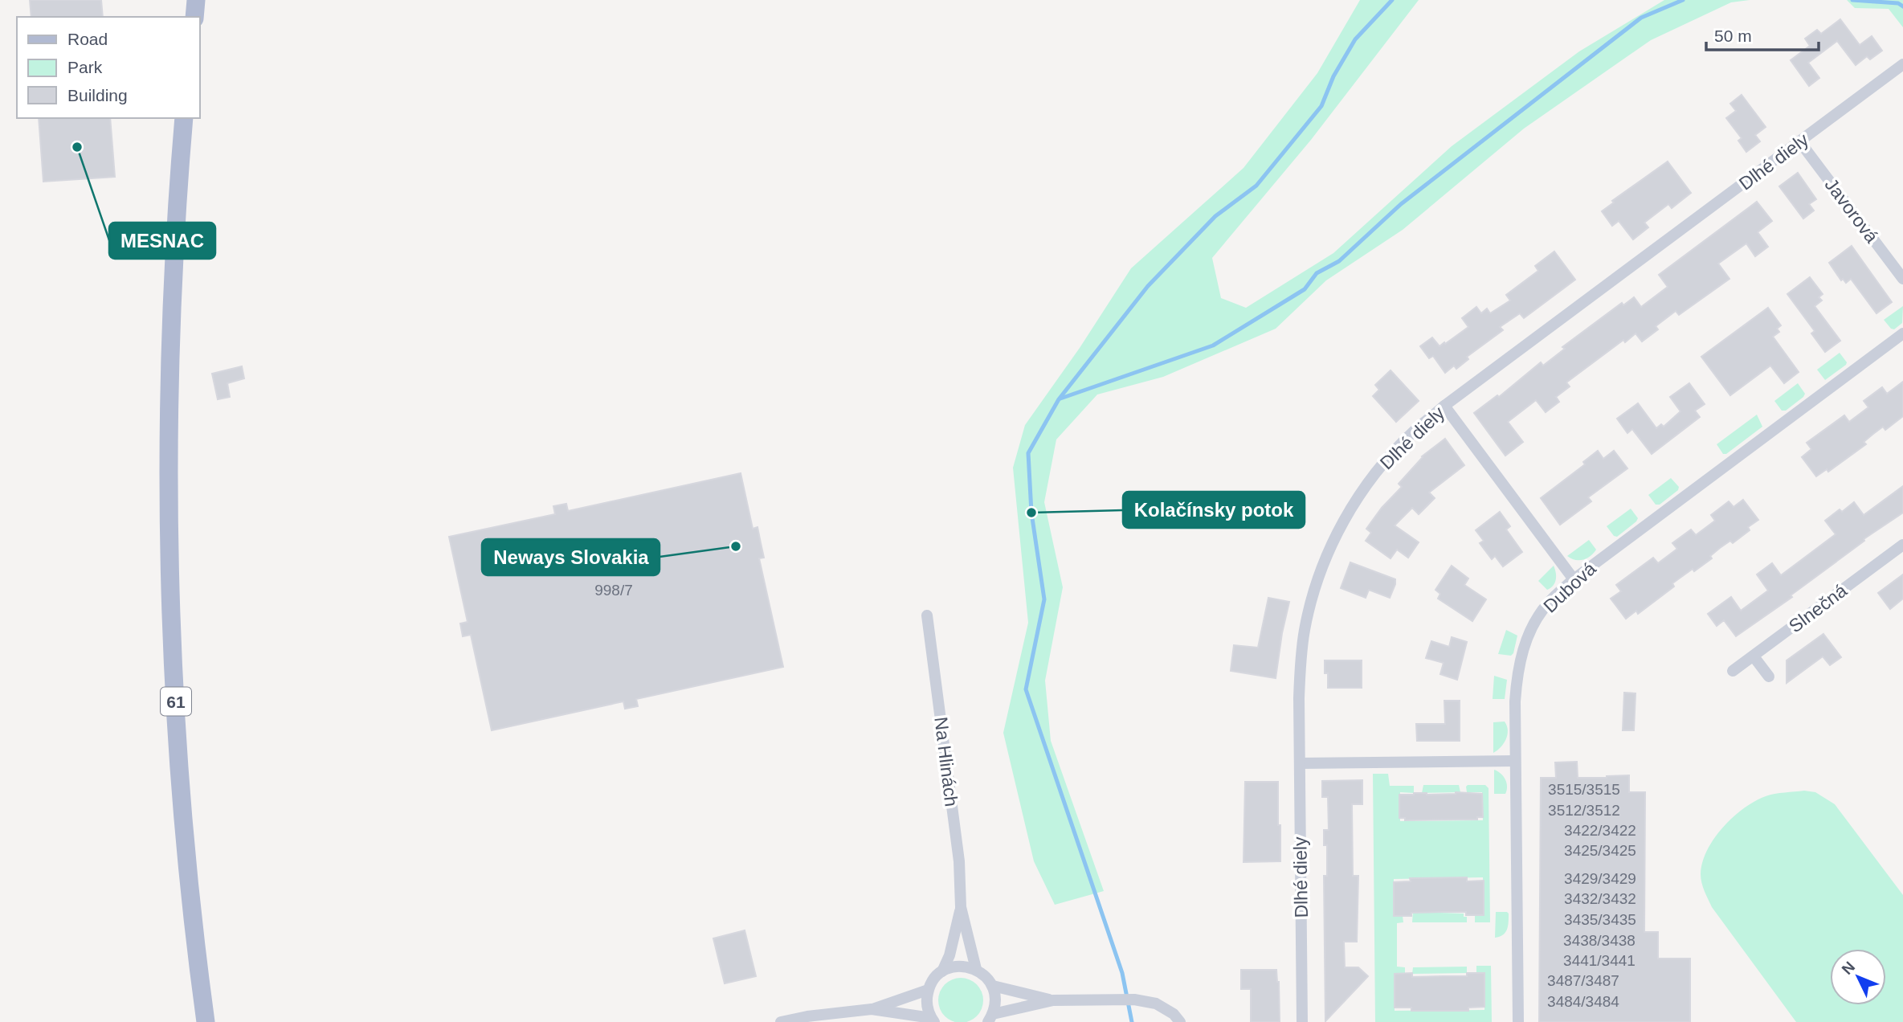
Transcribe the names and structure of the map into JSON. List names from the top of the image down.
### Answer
{
  "streets": {
    "main road": ["61"],
    "street": [
      "Dlhé diely",
      "Javorová",
      "Dubová",
      "Slnečná",
      "Na Hlinách"
    ]
  },
  "crossings": [
    ["Dlhé diely", "Javorová"]
  ],
  "places": ["MESNAC", "Kolačínsky potok", "Neways Slovakia"],
  "house_numbers": [
    "998/7",
    "3515/3515",
    "3512/3512",
    "3422/3422",
    "3425/3425",
    "3429/3429",
    "3432/3432",
    "3435/3435",
    "3438/3438",
    "3441/3441",
    "3487/3487",
    "3484/3484"
  ],
  "legend": ["Road", "Park", "Building"],
  "scale_bar": "50 m",
  "north": "top left"
}
